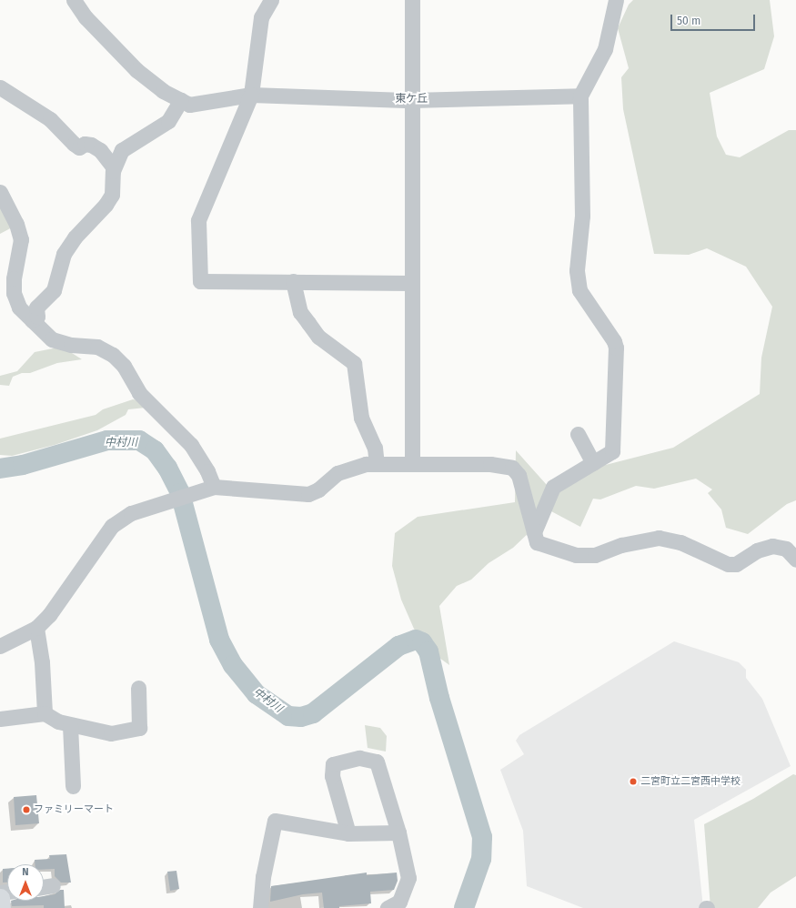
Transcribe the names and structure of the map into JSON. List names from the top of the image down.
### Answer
{
  "districts": ["東ケ丘"],
  "water": ["中村川"],
  "places": ["二宮町立二宮西中学校", "ファミリーマート"],
  "scale_bar": "50 m",
  "north": "top"
}
